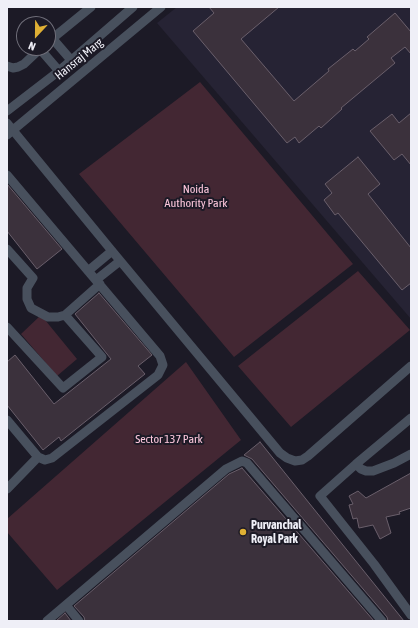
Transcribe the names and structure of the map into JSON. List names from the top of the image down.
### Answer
{
  "streets": {
    "street": ["Hansraj Marg"]
  },
  "parks": ["Noida Authority Park", "Sector 137 Park"],
  "places": ["Purvanchal Royal Park"],
  "north": "bottom"
}
